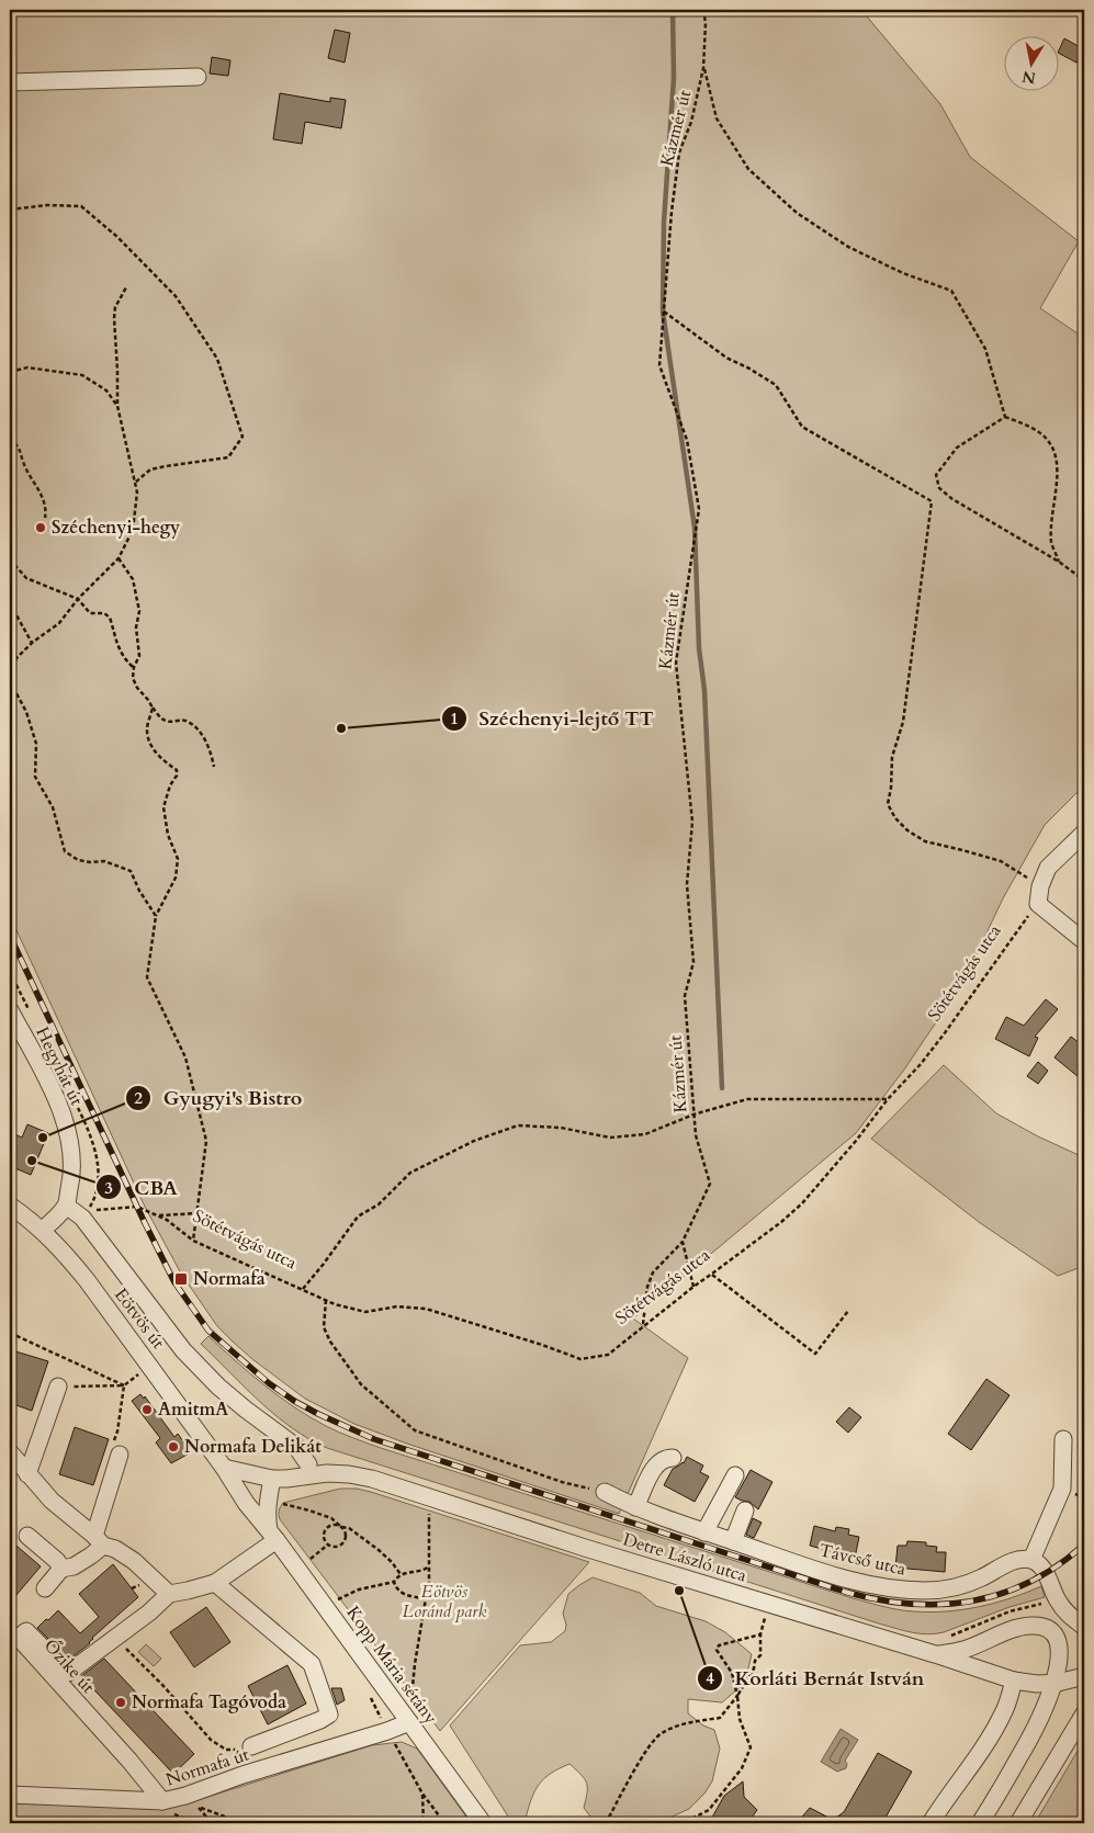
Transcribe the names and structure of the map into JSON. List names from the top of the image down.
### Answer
{
  "streets": {
    "street": [
      "Hegyhát út",
      "Eötvös út",
      "Detre László utca",
      "Távcső utca",
      "Kopp Mária sétány",
      "Őzike út",
      "Normafa út"
    ],
    "path": ["Kázmér út", "Sötétvágás utca"]
  },
  "crossings": [
    ["Kázmér út", "Sötétvágás utca"],
    ["Eötvös út", "Kopp Mária sétány"],
    ["Kopp Mária sétány", "Normafa út"],
    ["Őzike út", "Normafa út"]
  ],
  "parks": ["Eötvös Loránd park"],
  "places": {
    "other": [
      "Széchenyi-hegy",
      "Széchenyi-lejtő TT",
      "Gyugyi's Bistro",
      "CBA",
      "AmitmA",
      "Normafa Delikát",
      "Korláti Bernát István",
      "Normafa Tagóvoda"
    ],
    "transit": ["Normafa"]
  },
  "north": "bottom"
}
